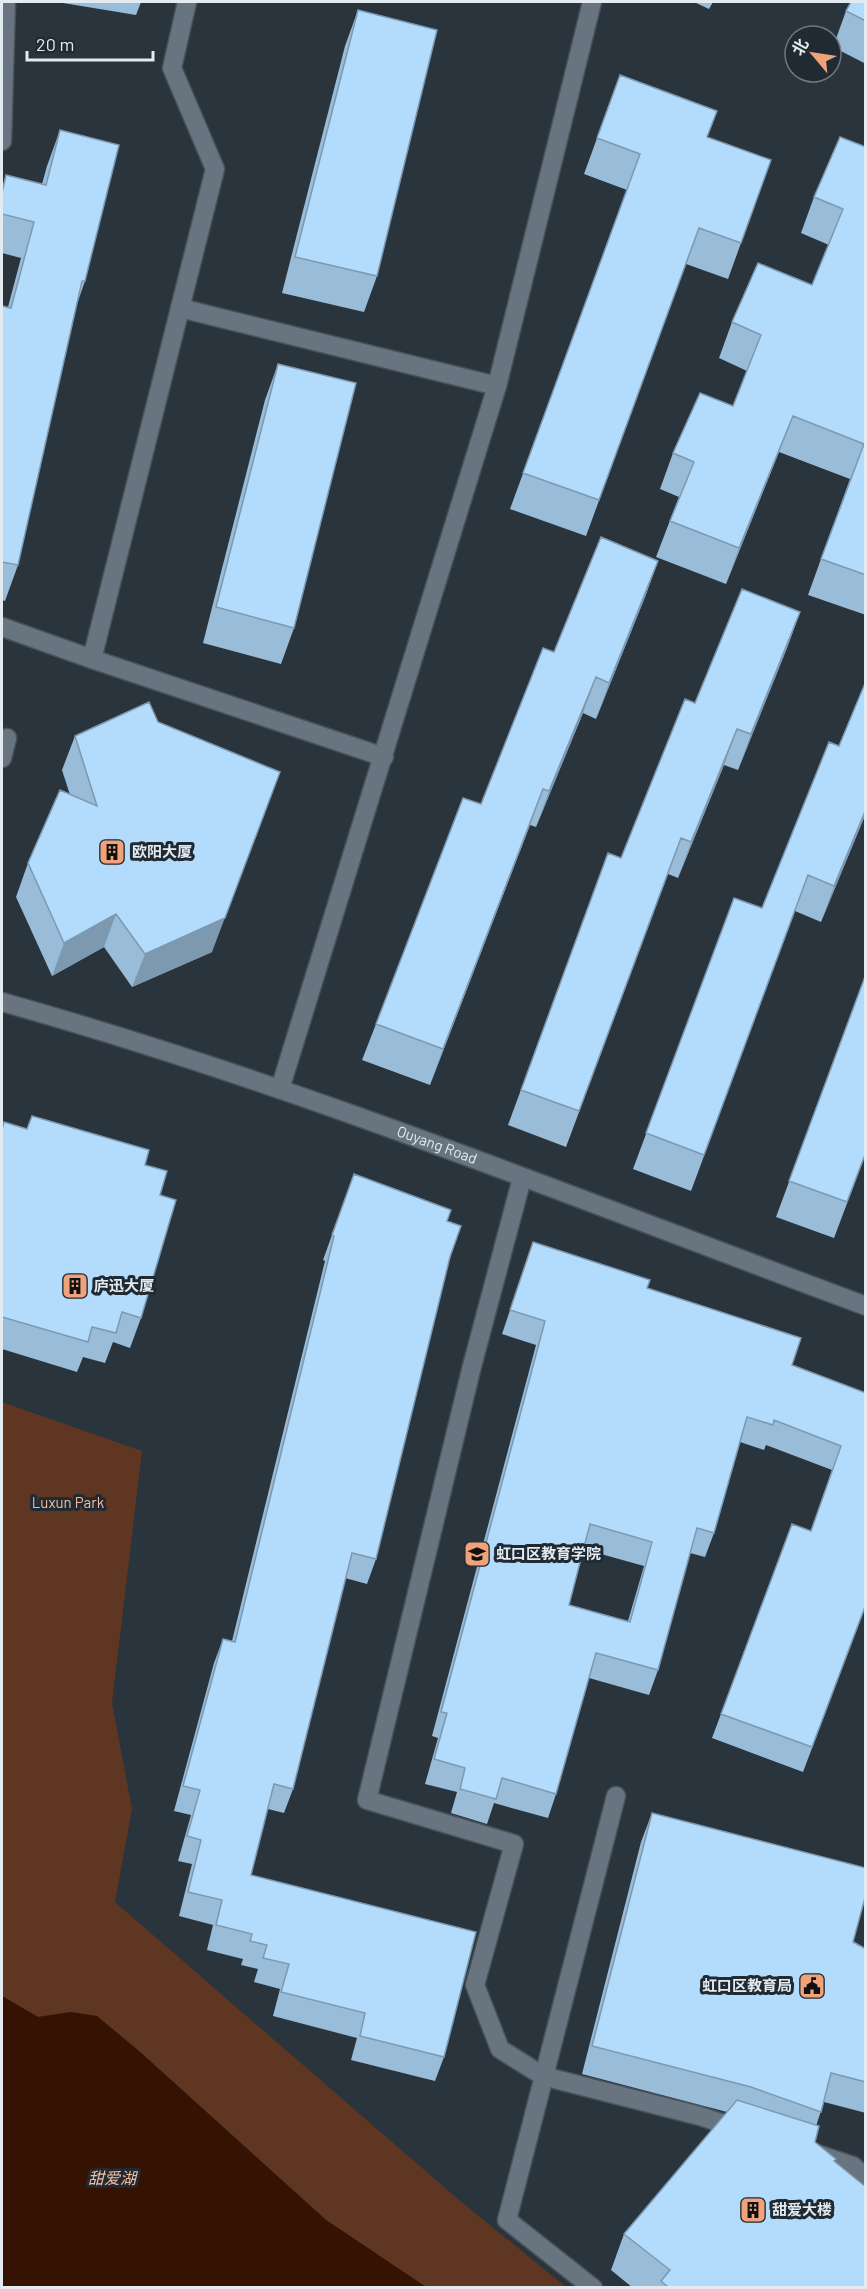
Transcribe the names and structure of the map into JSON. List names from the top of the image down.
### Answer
{
  "streets": {
    "street": ["Ouyang Road"]
  },
  "water": ["甜爱湖"],
  "parks": ["Luxun Park"],
  "places": {
    "building": ["欧阳大厦", "庐迅大厦", "甜爱大楼"],
    "school or university": ["虹口区教育学院"],
    "public building": ["虹口区教育局"]
  },
  "scale_bar": "20 m",
  "north": "top left"
}
